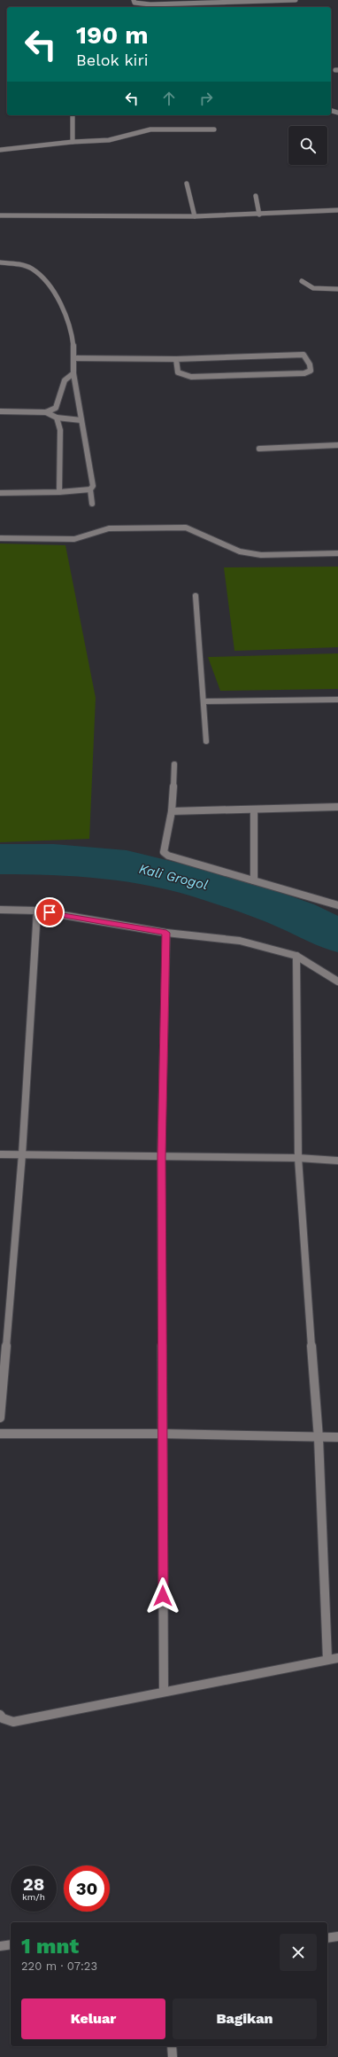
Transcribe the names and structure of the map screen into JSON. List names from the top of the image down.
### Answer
{
  "water": ["Kali Grogol"],
  "page": {
    "turn": ["190 m", "Belok kiri"],
    "speed": "28 km/h",
    "limit": "30",
    "heading": ["1 mnt", "220 m · 07:23"],
    "buttons": ["Keluar", "Bagikan"]
  }
}
